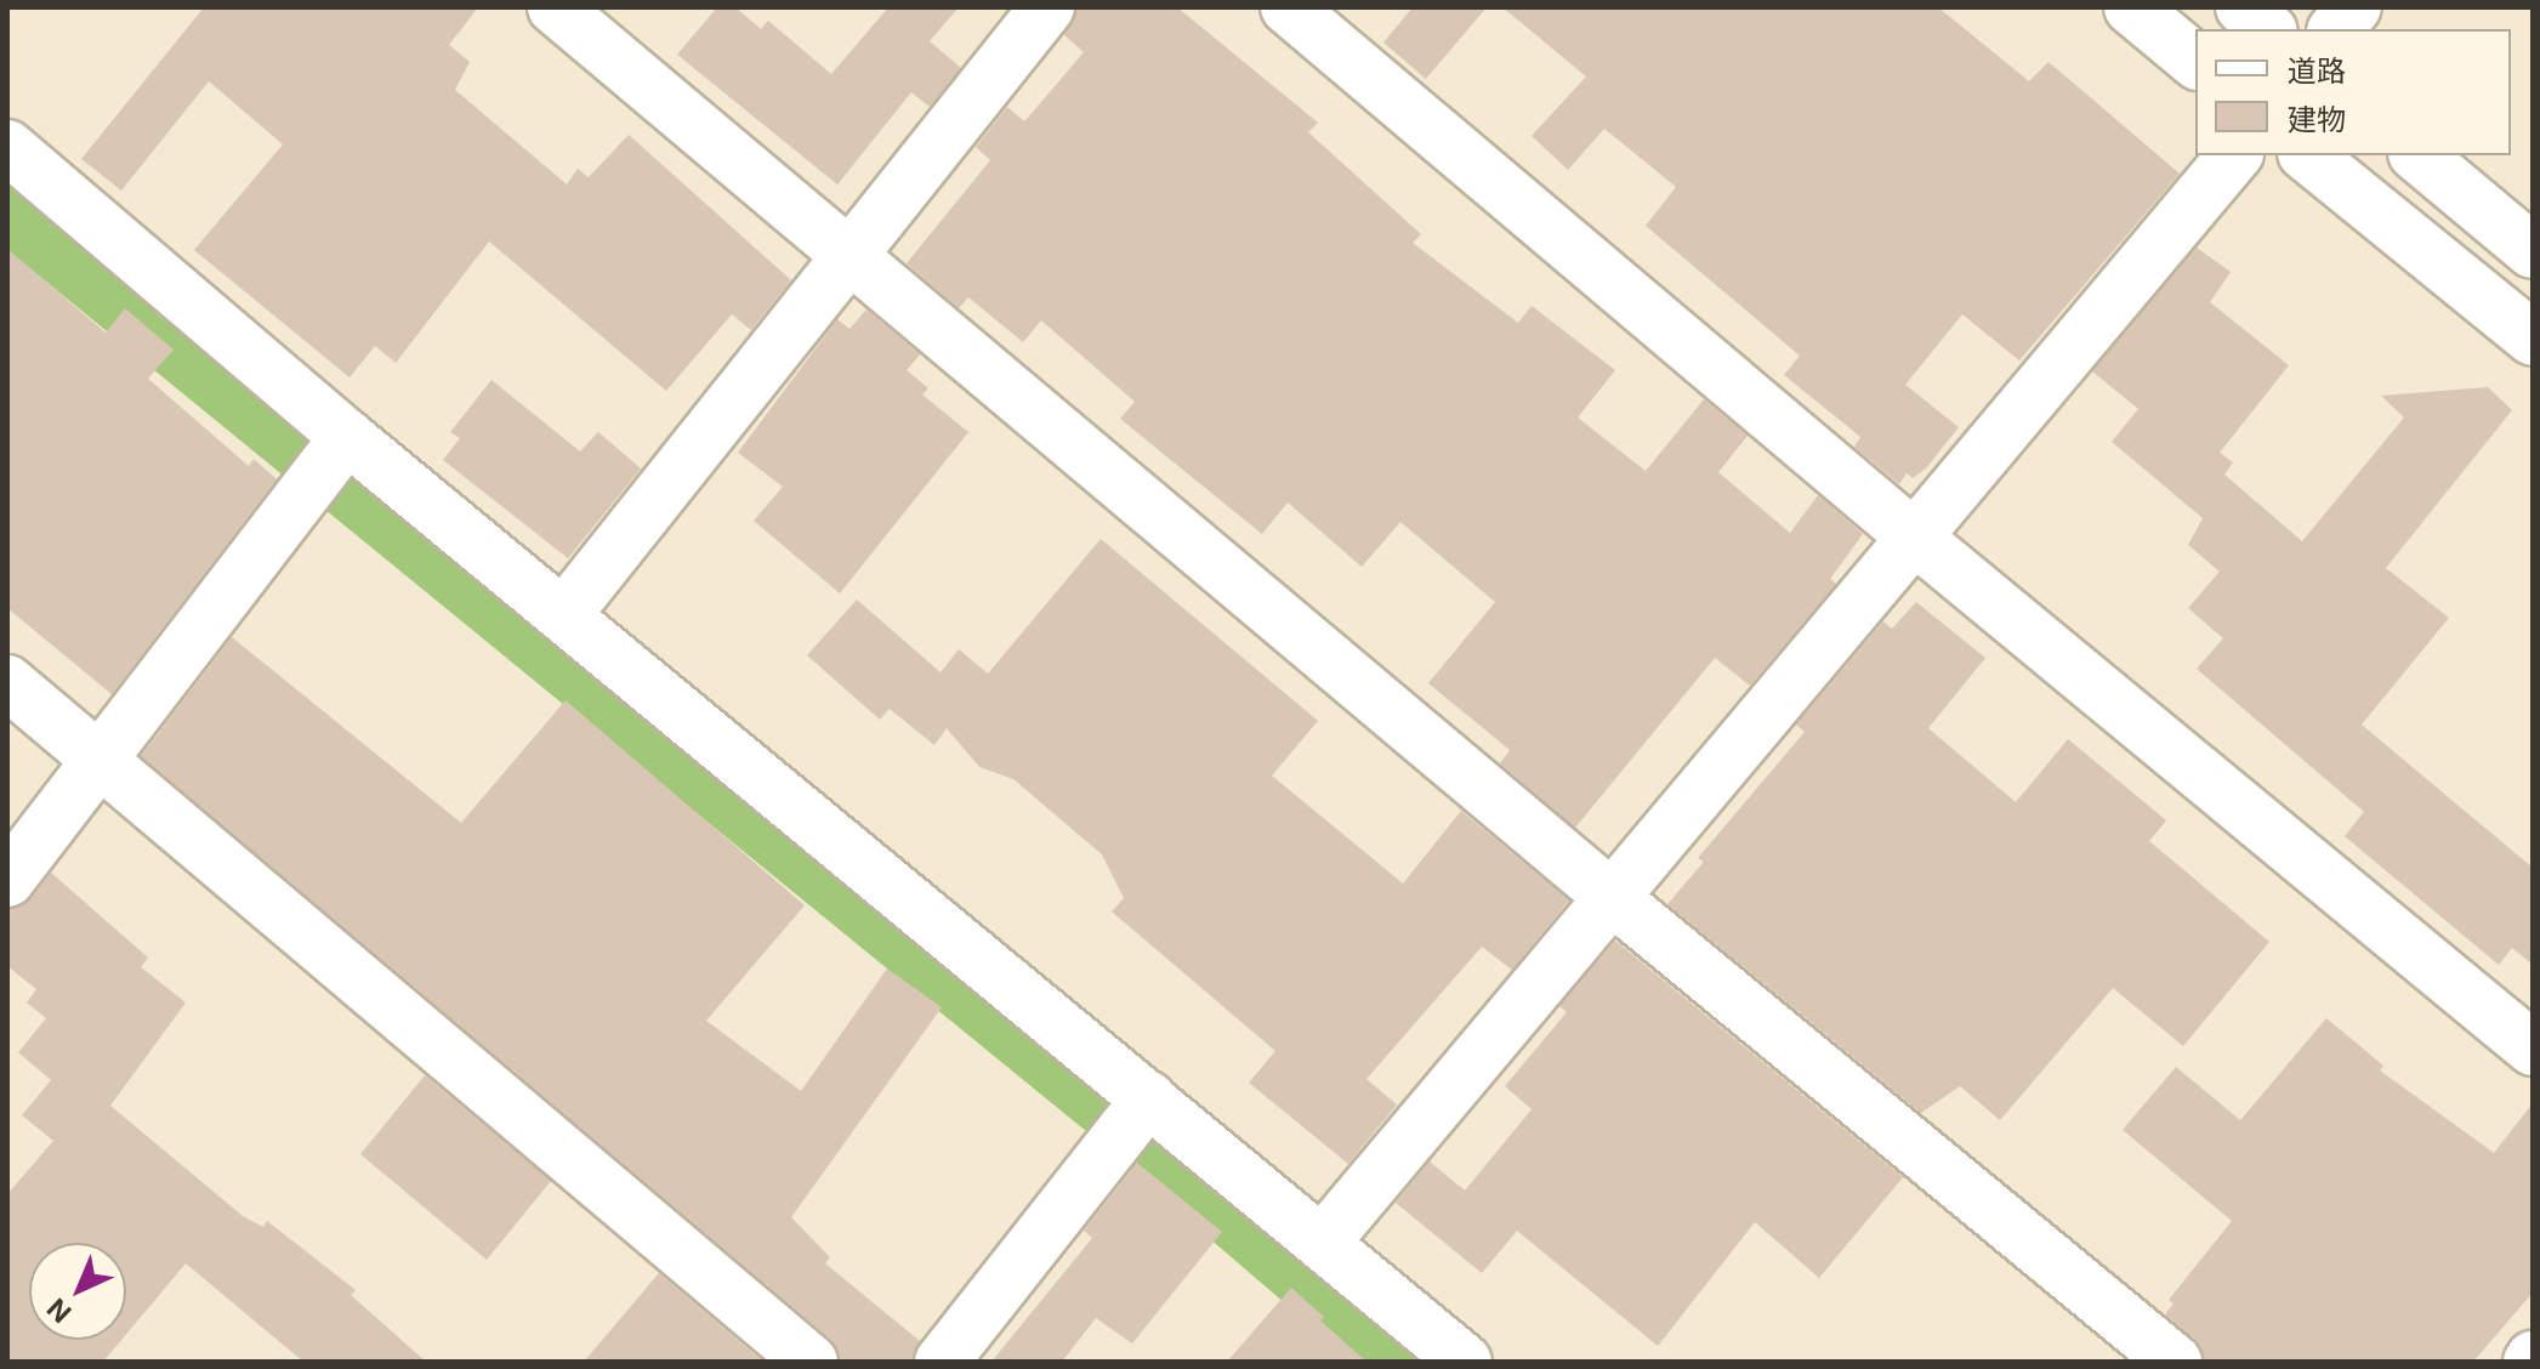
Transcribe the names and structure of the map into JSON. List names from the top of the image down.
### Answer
{
  "legend": ["道路", "建物"],
  "north": "bottom left"
}
